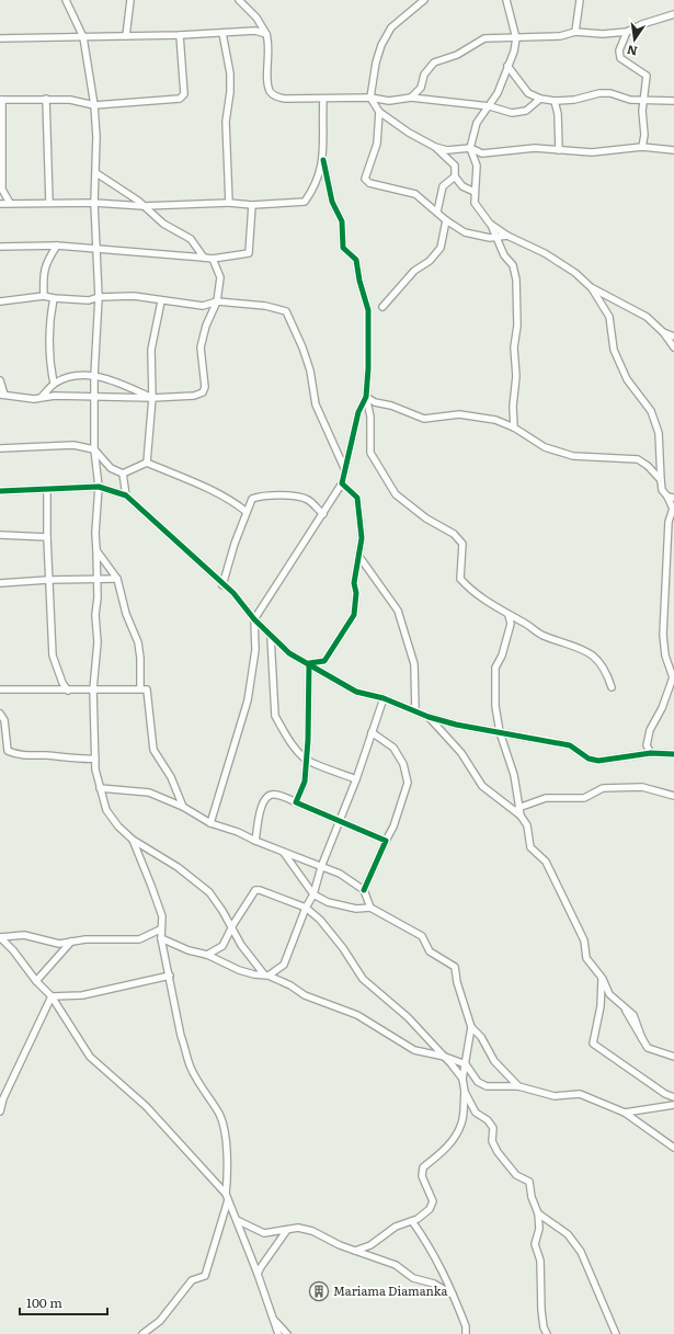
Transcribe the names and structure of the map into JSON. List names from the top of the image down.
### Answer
{
  "places": {
    "building": ["Mariama Diamanka"]
  },
  "scale_bar": "100 m",
  "north": "bottom"
}
